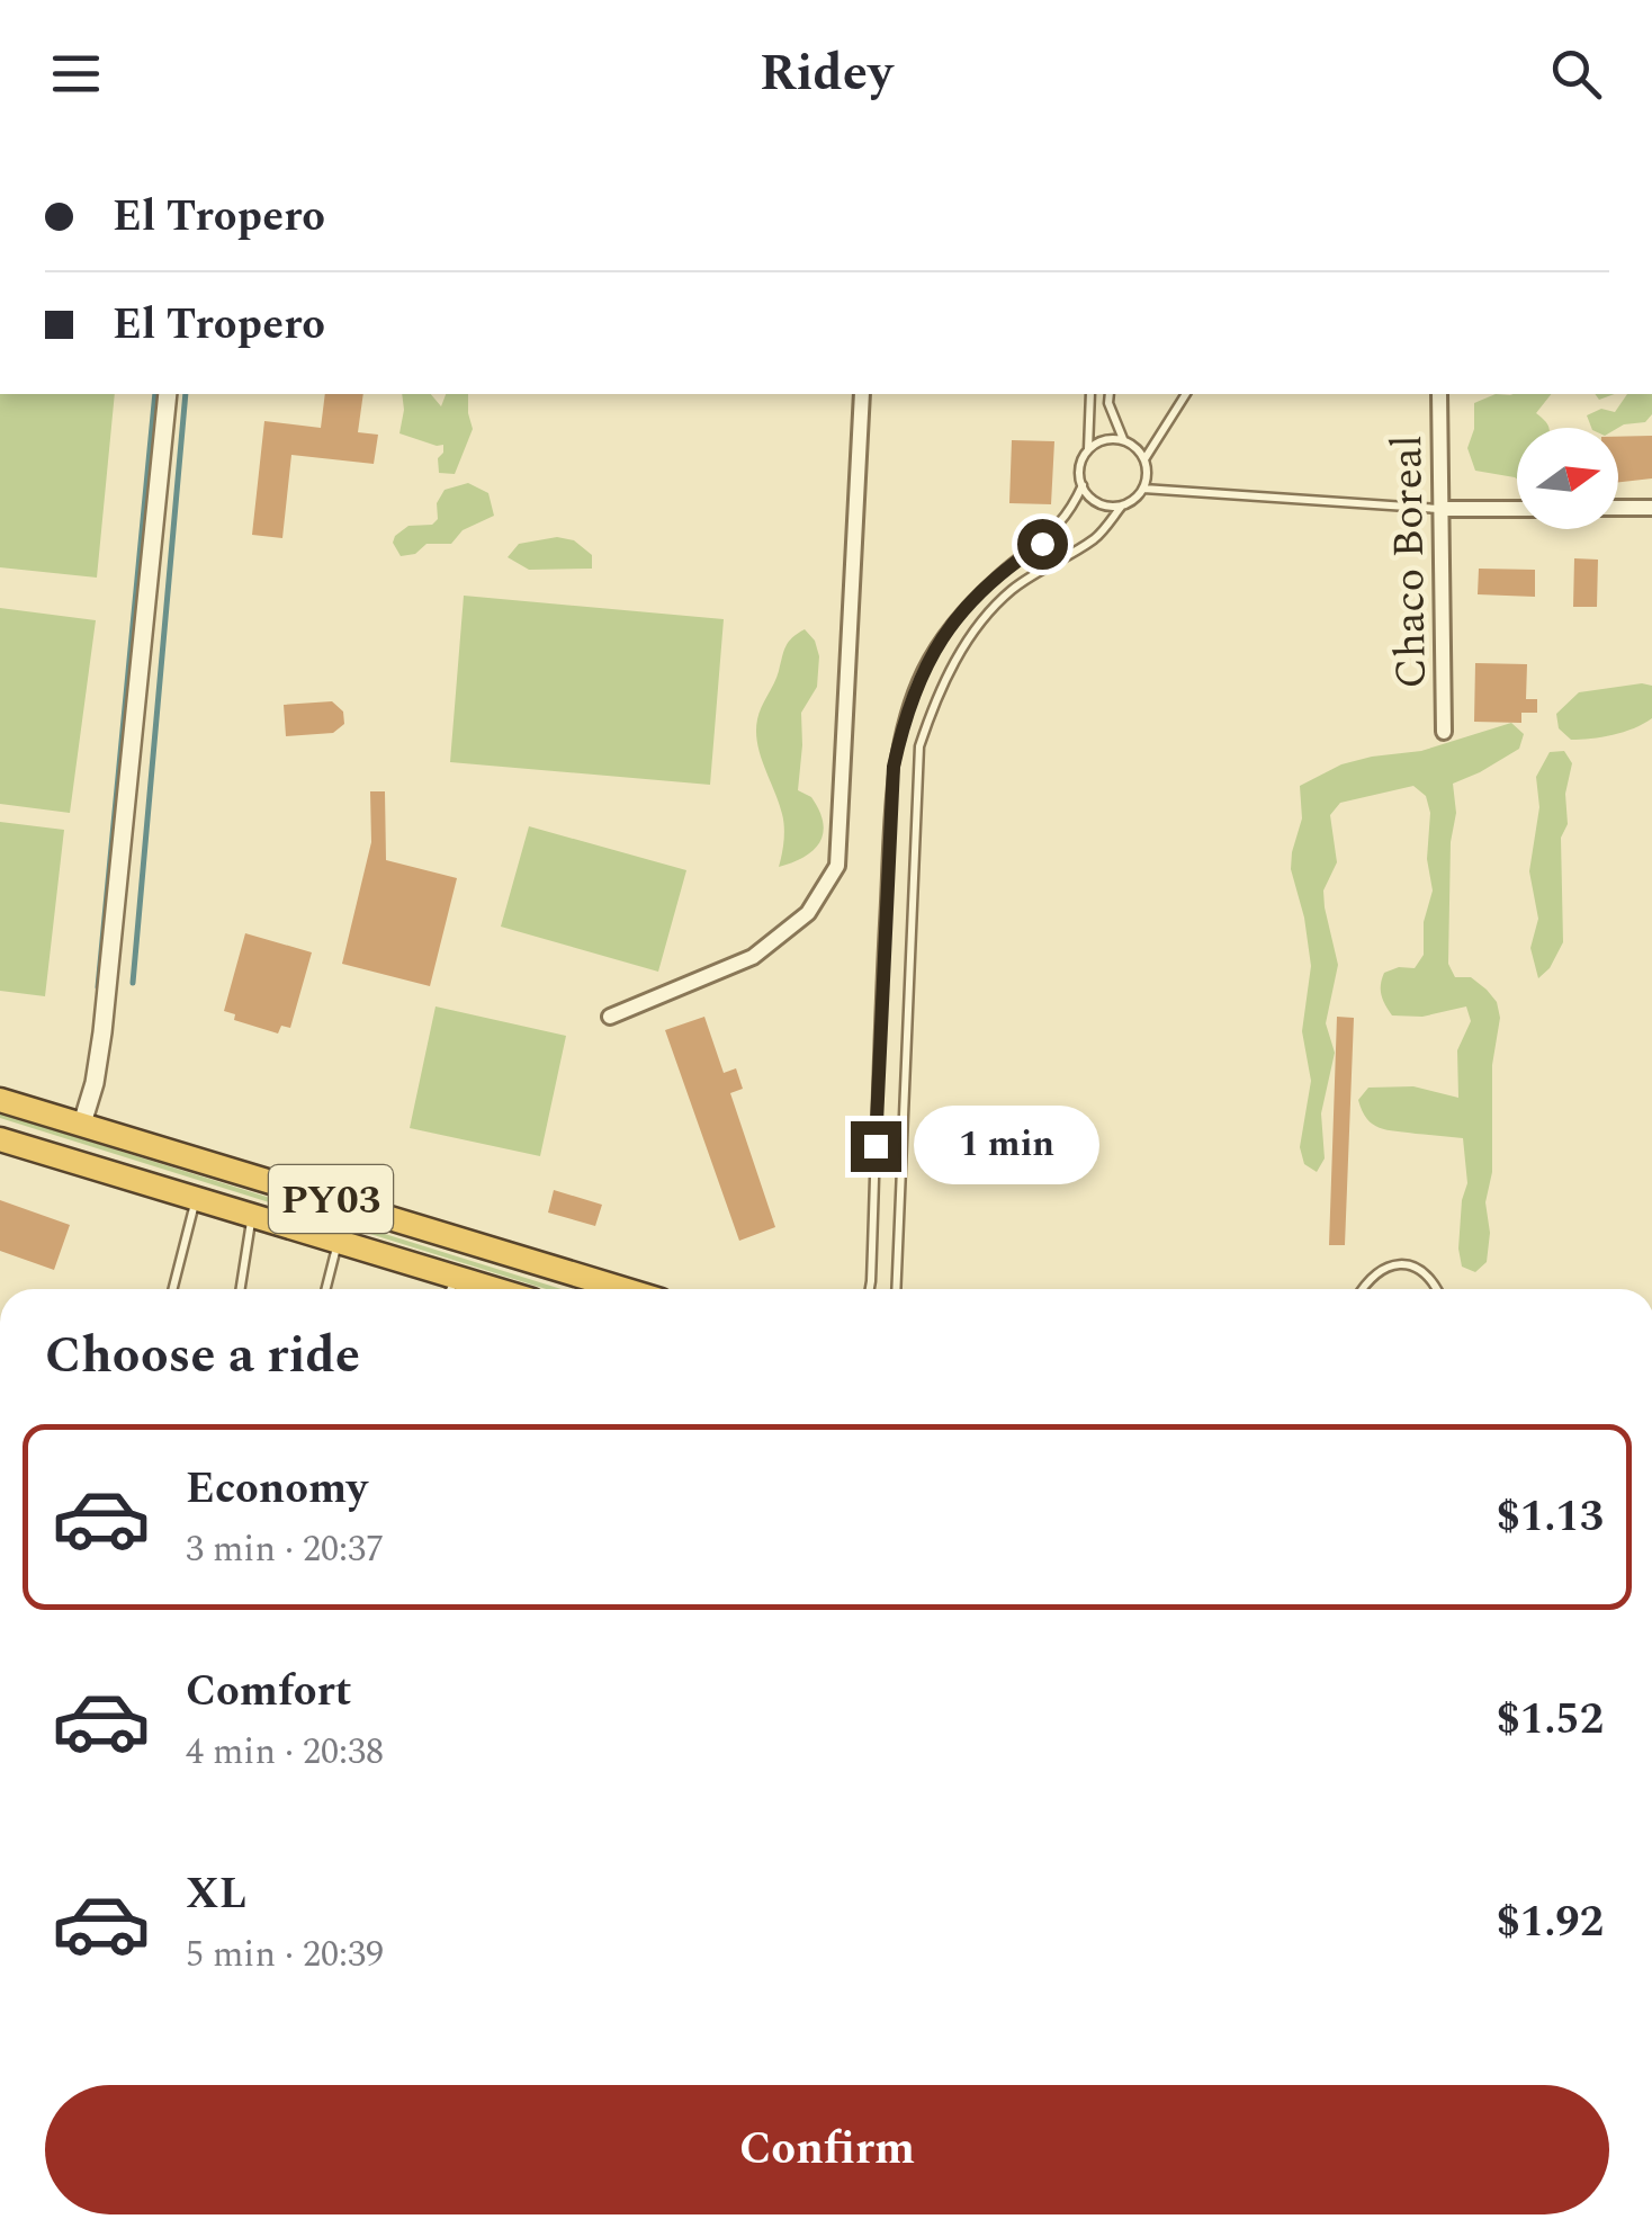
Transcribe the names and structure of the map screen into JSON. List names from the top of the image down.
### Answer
{
  "streets": {
    "highway": ["PY03"],
    "street": ["Chaco Boreal"]
  },
  "north": "right",
  "page": {
    "header": "Ridey",
    "banner": ["El Tropero", "El Tropero"],
    "bubble": "1 min",
    "heading": "Choose a ride",
    "list": [
      {
        "name": "Economy",
        "note": "3 min · 20:37",
        "value": "$1.13"
      },
      {
        "name": "Comfort",
        "note": "4 min · 20:38",
        "value": "$1.52"
      },
      {
        "name": "XL",
        "note": "5 min · 20:39",
        "value": "$1.92"
      }
    ],
    "buttons": "Confirm"
  }
}
